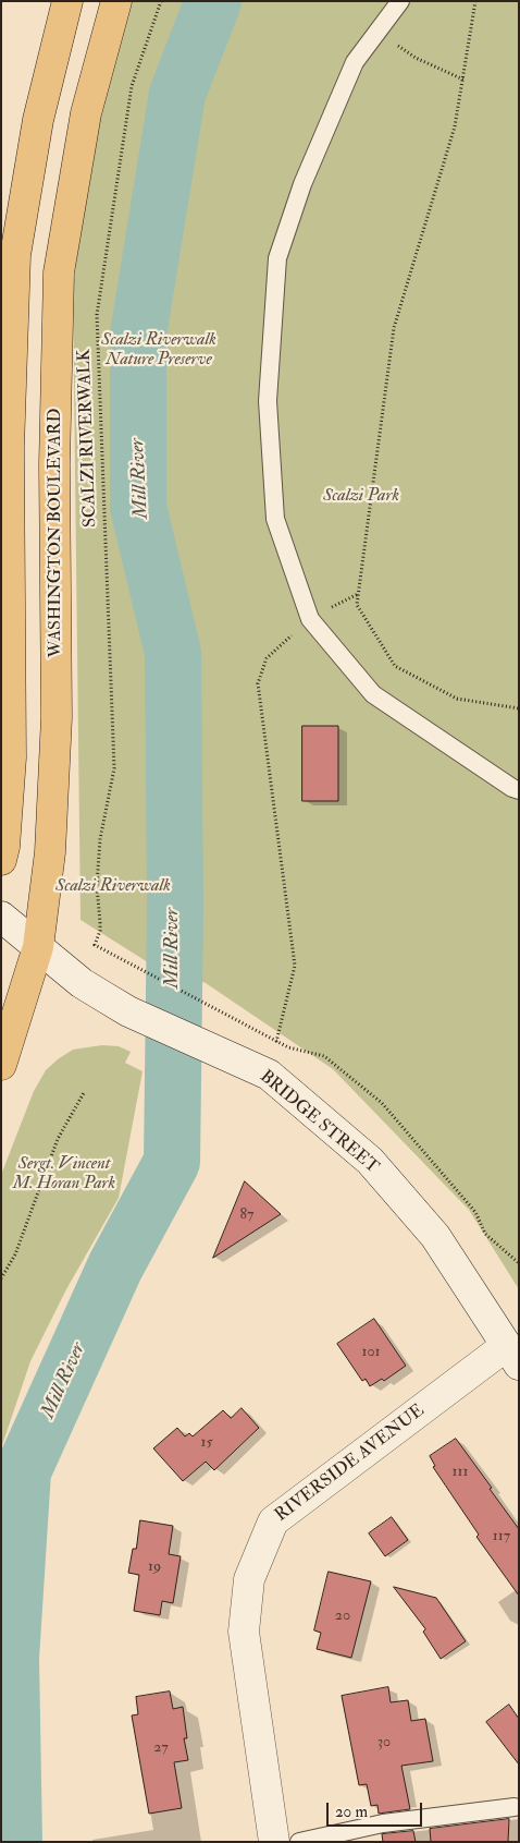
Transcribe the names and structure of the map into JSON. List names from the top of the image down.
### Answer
{
  "streets": {
    "main road": ["WASHINGTON BOULEVARD", "BRIDGE STREET", "RIVERSIDE AVENUE"],
    "path": ["SCALZI RIVERWALK"]
  },
  "crossings": [
    ["WASHINGTON BOULEVARD", "BRIDGE STREET"],
    ["BRIDGE STREET", "RIVERSIDE AVENUE"]
  ],
  "water": ["Mill River"],
  "parks": [
    "Scalzi Riverwalk Nature Preserve",
    "Scalzi Park",
    "Scalzi Riverwalk",
    "Sergt. Vincent M. Horan Park"
  ],
  "house_numbers": [
    "87",
    "101",
    "15",
    "111",
    "117",
    "19",
    "20",
    "30",
    "27"
  ],
  "scale_bar": "20 m"
}
